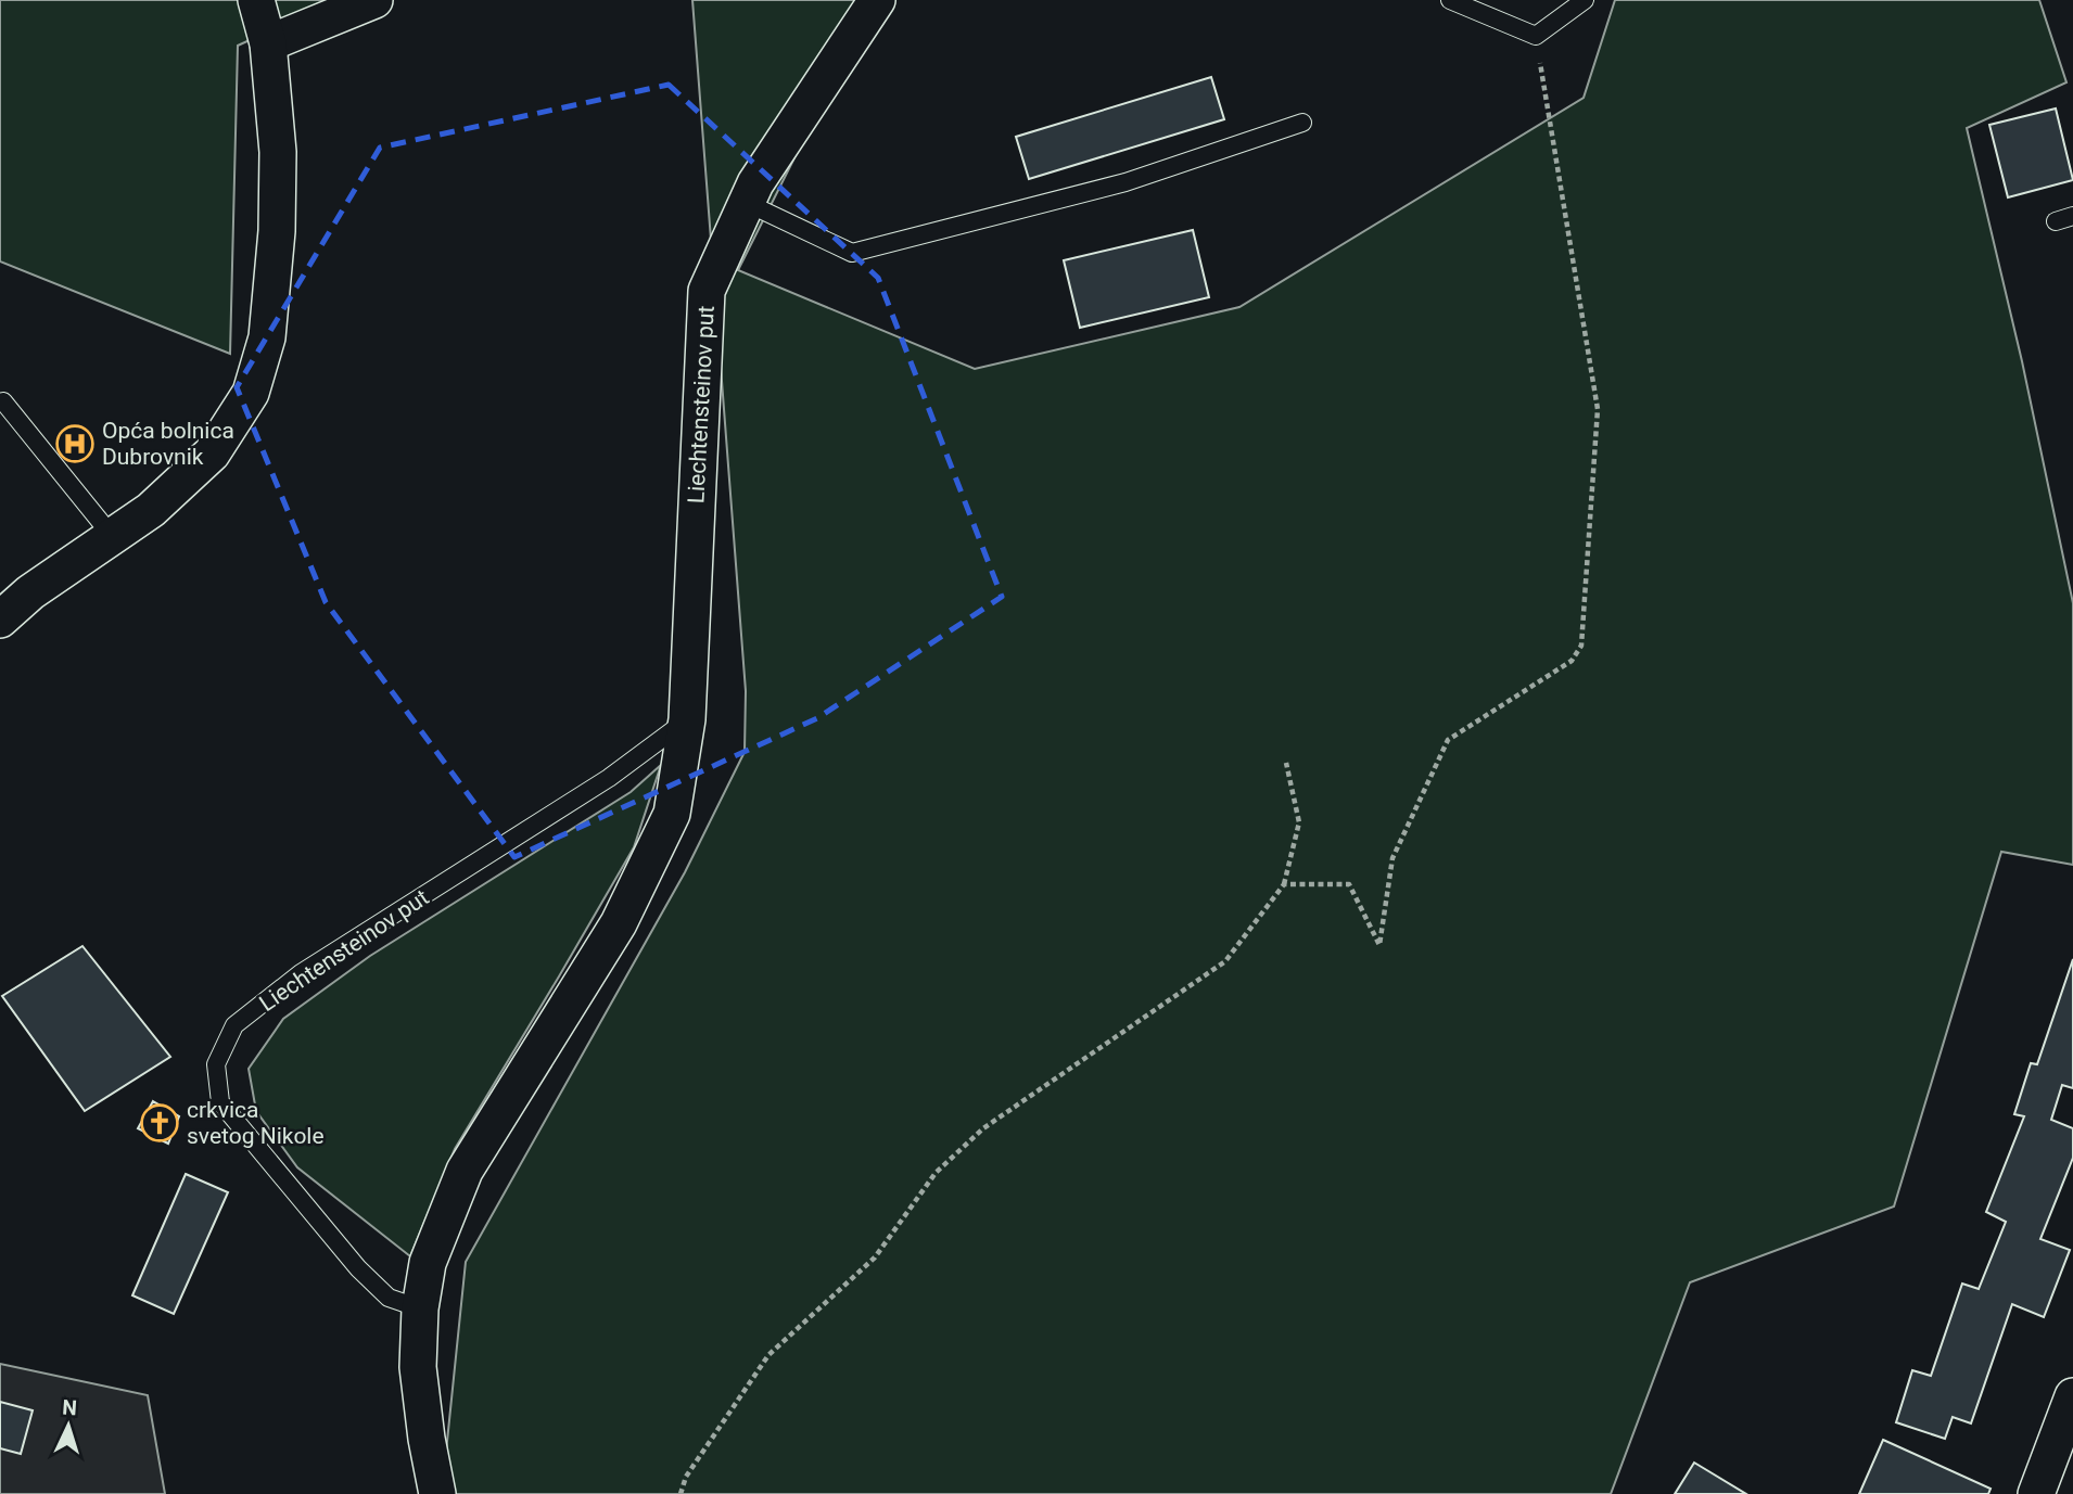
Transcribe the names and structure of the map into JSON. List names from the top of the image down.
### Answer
{
  "streets": {
    "street": ["Liechtensteinov put"]
  },
  "places": {
    "hospital": ["Opća bolnica Dubrovnik"],
    "church": ["crkvica svetog Nikole"]
  },
  "north": "top"
}
